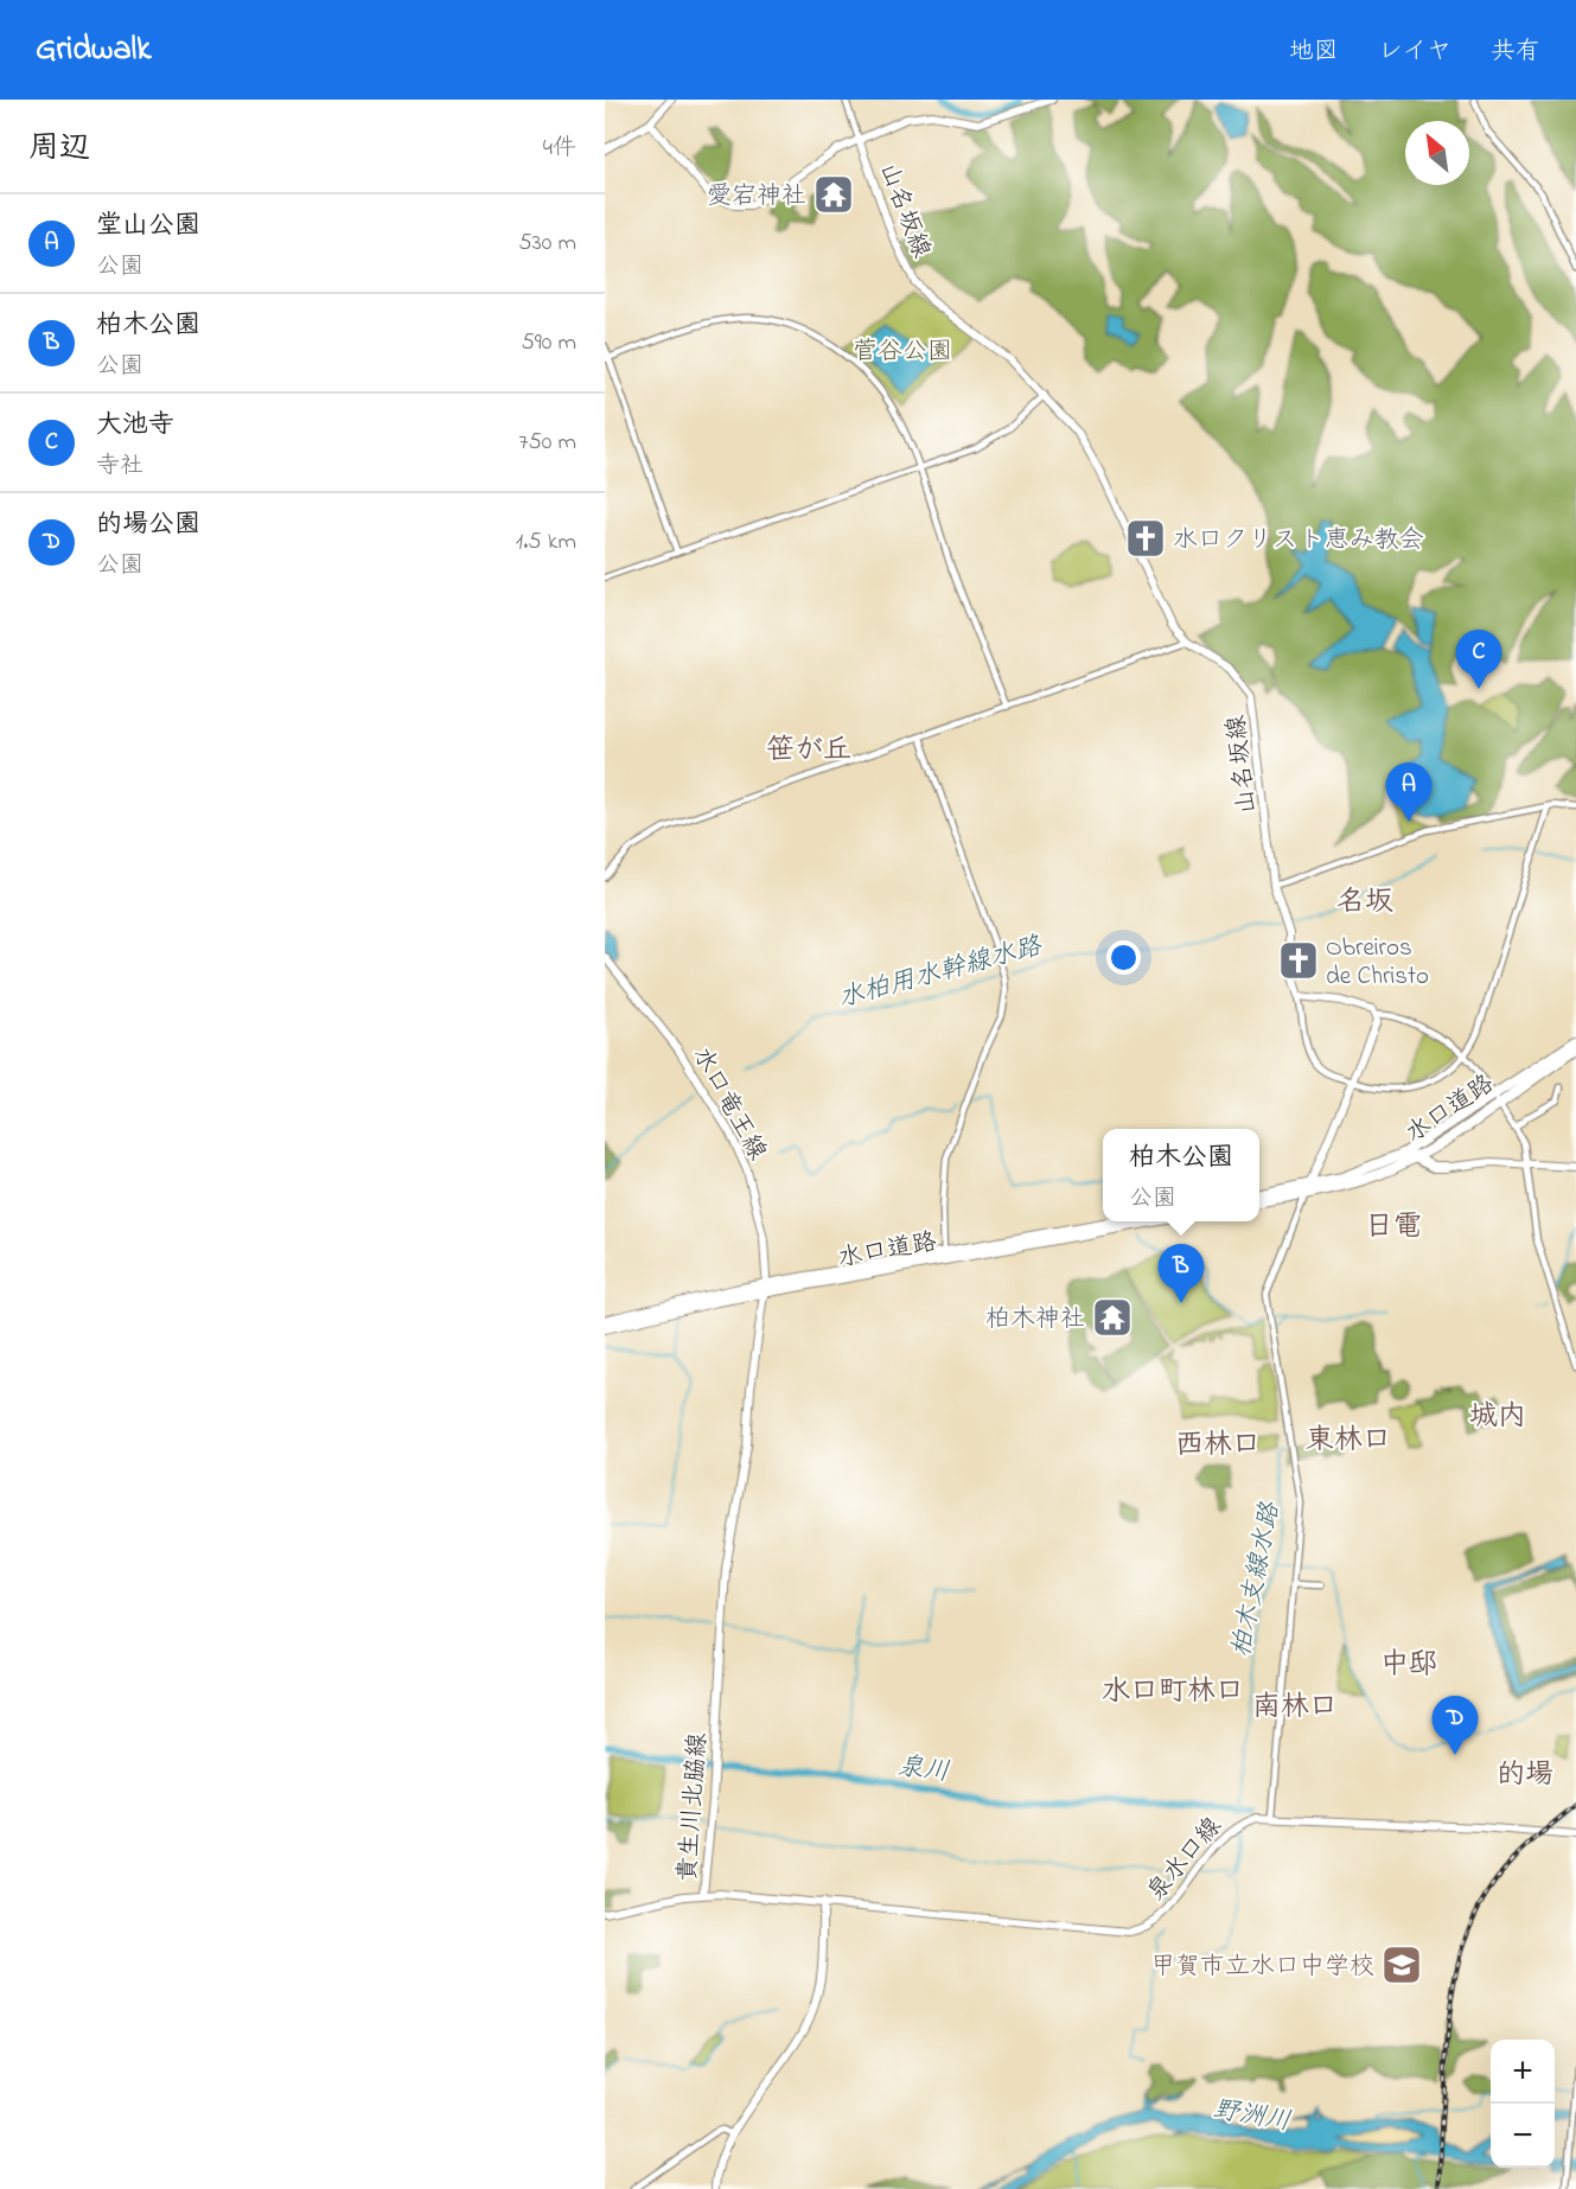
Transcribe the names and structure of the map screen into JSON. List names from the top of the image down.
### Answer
{
  "streets": {
    "highway": ["水口道路"],
    "main road": [
      "山名坂線",
      "水口竜王線",
      "貴生川北脇線",
      "泉水口線"
    ]
  },
  "crossings": [
    ["水口竜王線", "水口道路"],
    ["水口竜王線", "貴生川北脇線"],
    ["水口道路", "貴生川北脇線"],
    ["貴生川北脇線", "泉水口線"]
  ],
  "districts": [
    "笹が丘",
    "名坂",
    "日電",
    "城内",
    "東林口",
    "西林口",
    "中邸",
    "水口町林口",
    "南林口",
    "的場"
  ],
  "water": [
    "水柏用水幹線水路",
    "柏木支線水路",
    "泉川",
    "野洲川"
  ],
  "parks": ["菅谷公園"],
  "places": {
    "temple": ["愛宕神社", "柏木神社"],
    "church": ["水口クリスト恵み教会", "Obreiros de Christo"],
    "school or university": ["甲賀市立水口中学校"]
  },
  "north": "top left",
  "page": {
    "header": "Gridwalk",
    "nav": ["地図", "レイヤ", "共有"],
    "heading": ["周辺", "4件"],
    "list": [
      {
        "mark": "A",
        "name": "堂山公園",
        "note": "公園",
        "value": "530 m"
      },
      {
        "mark": "B",
        "name": "柏木公園",
        "note": "公園",
        "value": "590 m"
      },
      {
        "mark": "C",
        "name": "大池寺",
        "note": "寺社",
        "value": "750 m"
      },
      {
        "mark": "D",
        "name": "的場公園",
        "note": "公園",
        "value": "1.5 km"
      }
    ],
    "pins": [
      "C",
      "A",
      "B",
      "D"
    ],
    "popup": ["柏木公園", "公園"],
    "map_buttons": ["+", "−"]
  }
}
